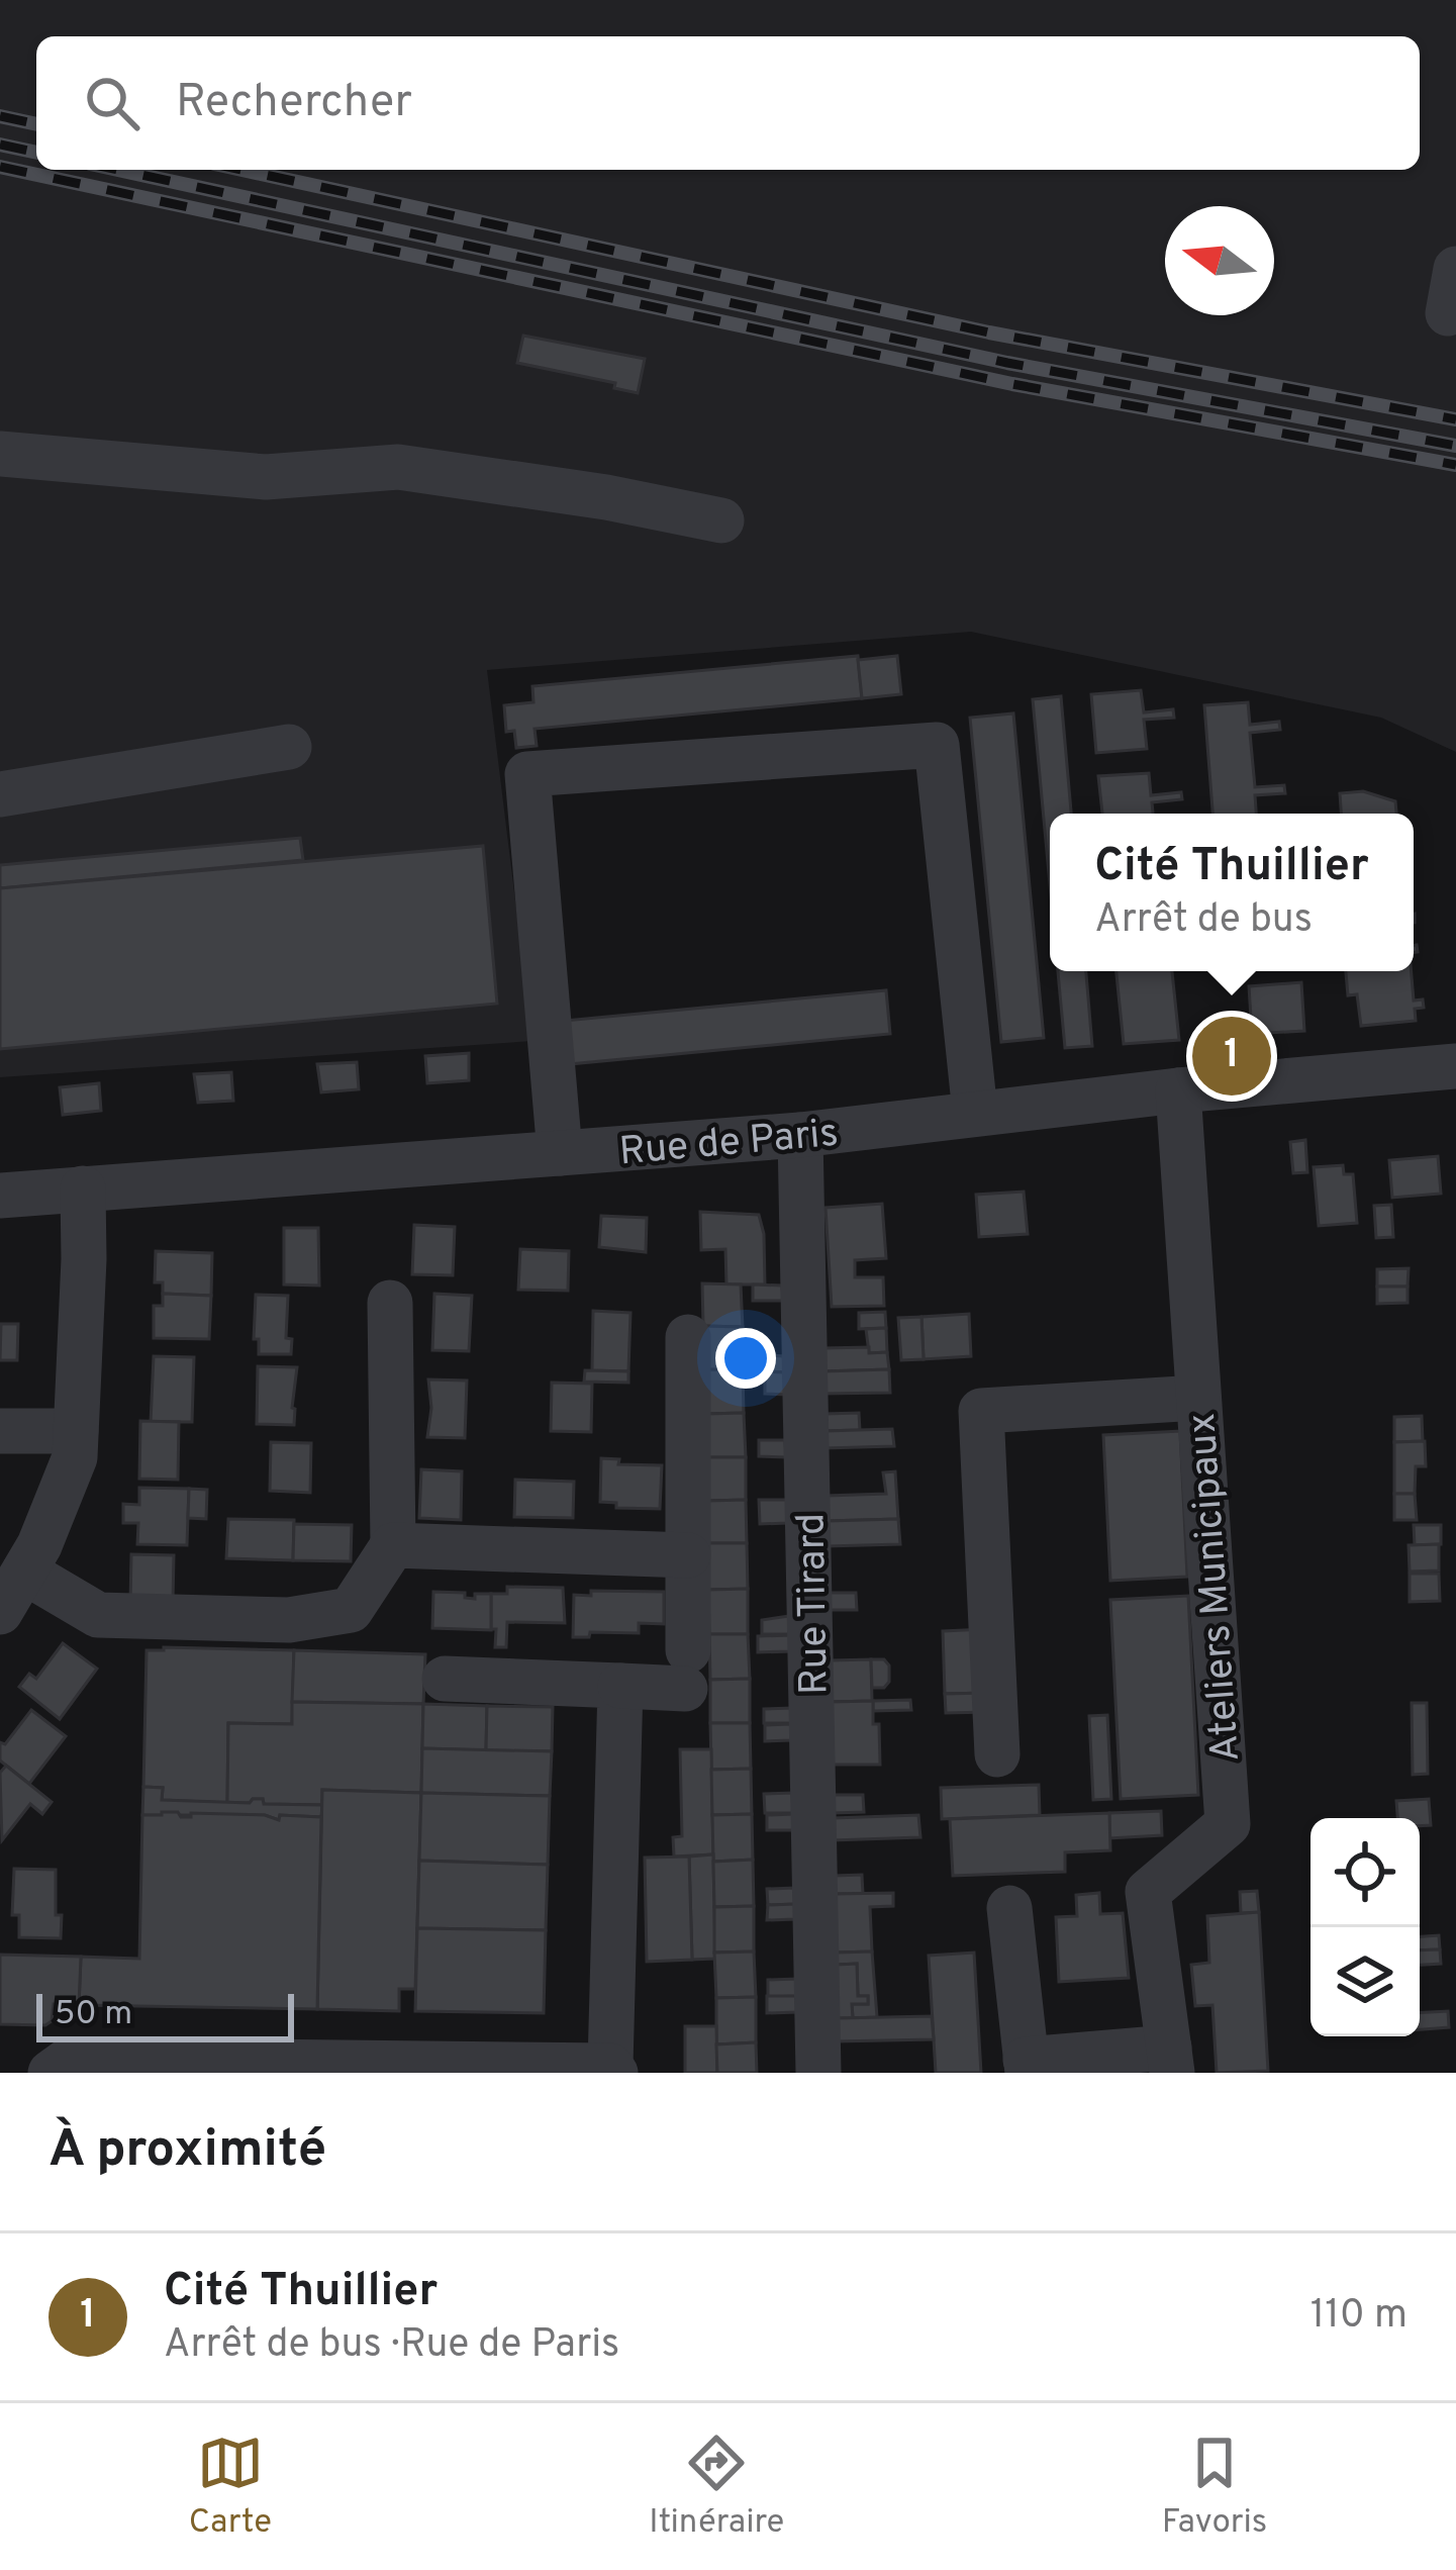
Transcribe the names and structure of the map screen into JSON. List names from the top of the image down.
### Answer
{
  "streets": {
    "street": ["Rue de Paris", "Ateliers Municipaux", "Rue Tirard"]
  },
  "crossings": [
    ["Rue de Paris", "Ateliers Municipaux"],
    ["Rue de Paris", "Rue Tirard"]
  ],
  "scale_bar": "50 m",
  "north": "left",
  "page": {
    "search": "Rechercher",
    "popup": ["Cité Thuillier", "Arrêt de bus"],
    "pins": "1",
    "scale": "50 m",
    "heading": "À proximité",
    "list": [
      {
        "mark": "1",
        "name": "Cité Thuillier",
        "note": "Arrêt de bus · Rue de Paris",
        "value": "110 m"
      }
    ],
    "nav": ["Carte", "Itinéraire", "Favoris"]
  }
}
